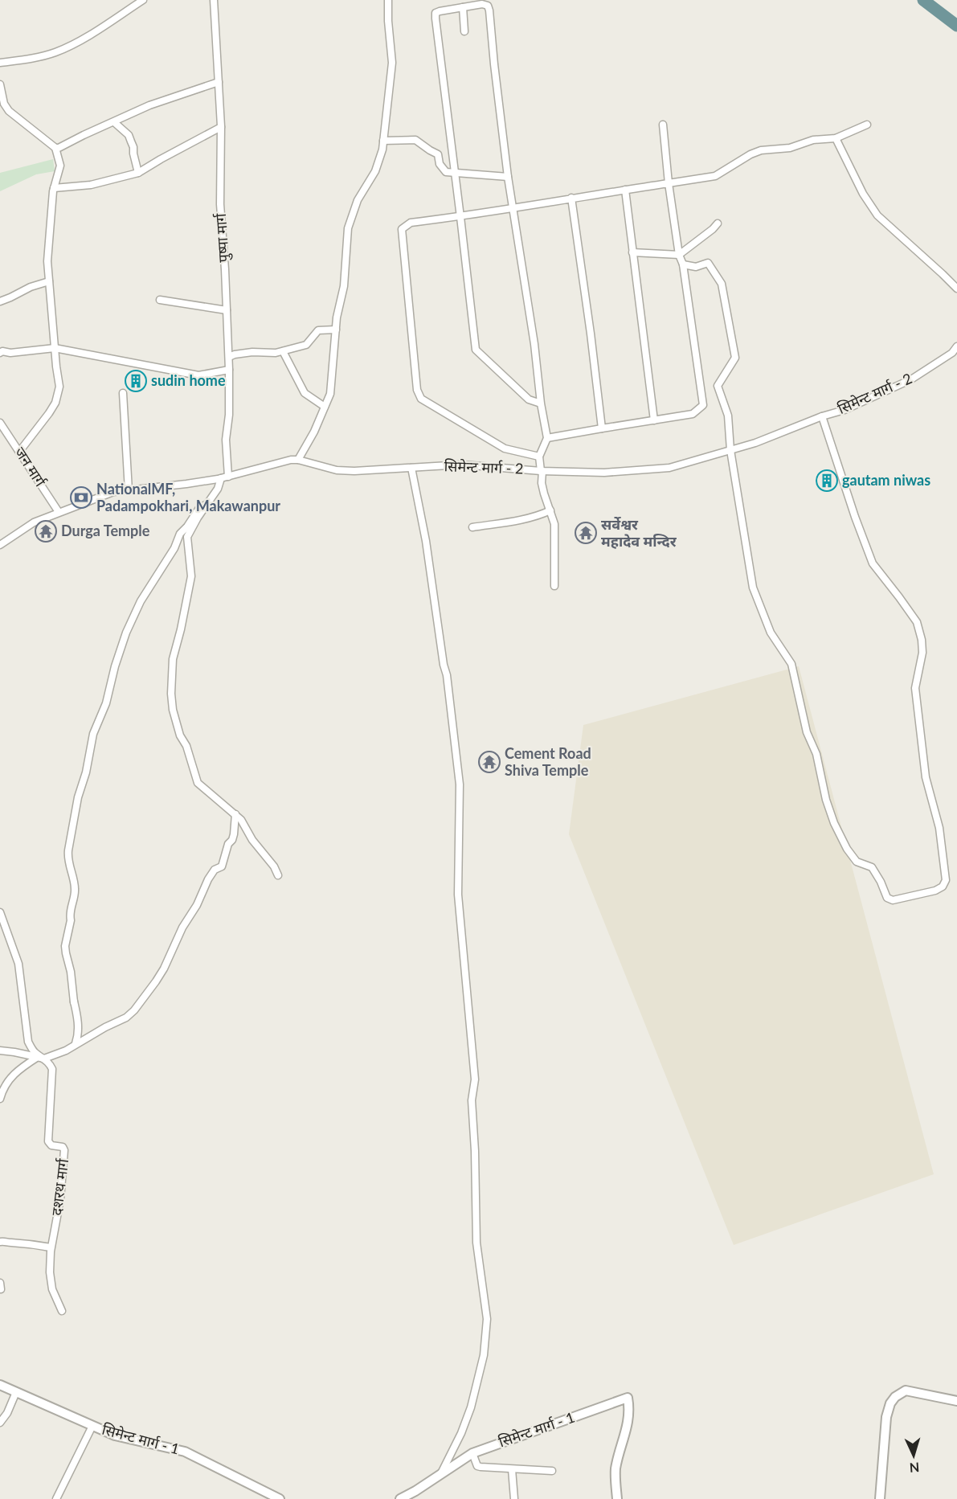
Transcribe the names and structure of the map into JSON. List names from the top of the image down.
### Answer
{
  "streets": {
    "street": [
      "पुष्पा मार्ग",
      "सिमेन्ट मार्ग - 2",
      "जन मार्ग",
      "दशरथ मार्ग",
      "सिमेन्ट मार्ग - 1"
    ]
  },
  "crossings": [
    ["पुष्पा मार्ग", "सिमेन्ट मार्ग - 2"],
    ["सिमेन्ट मार्ग - 2", "जन मार्ग"]
  ],
  "places": {
    "building": ["sudin home", "gautam niwas"],
    "bank": ["NationalMF, Padampokhari, Makawanpur"],
    "temple": ["Durga Temple", "सर्वेश्वर महादेव मन्दिर", "Cement Road Shiva Temple"]
  },
  "north": "bottom"
}
